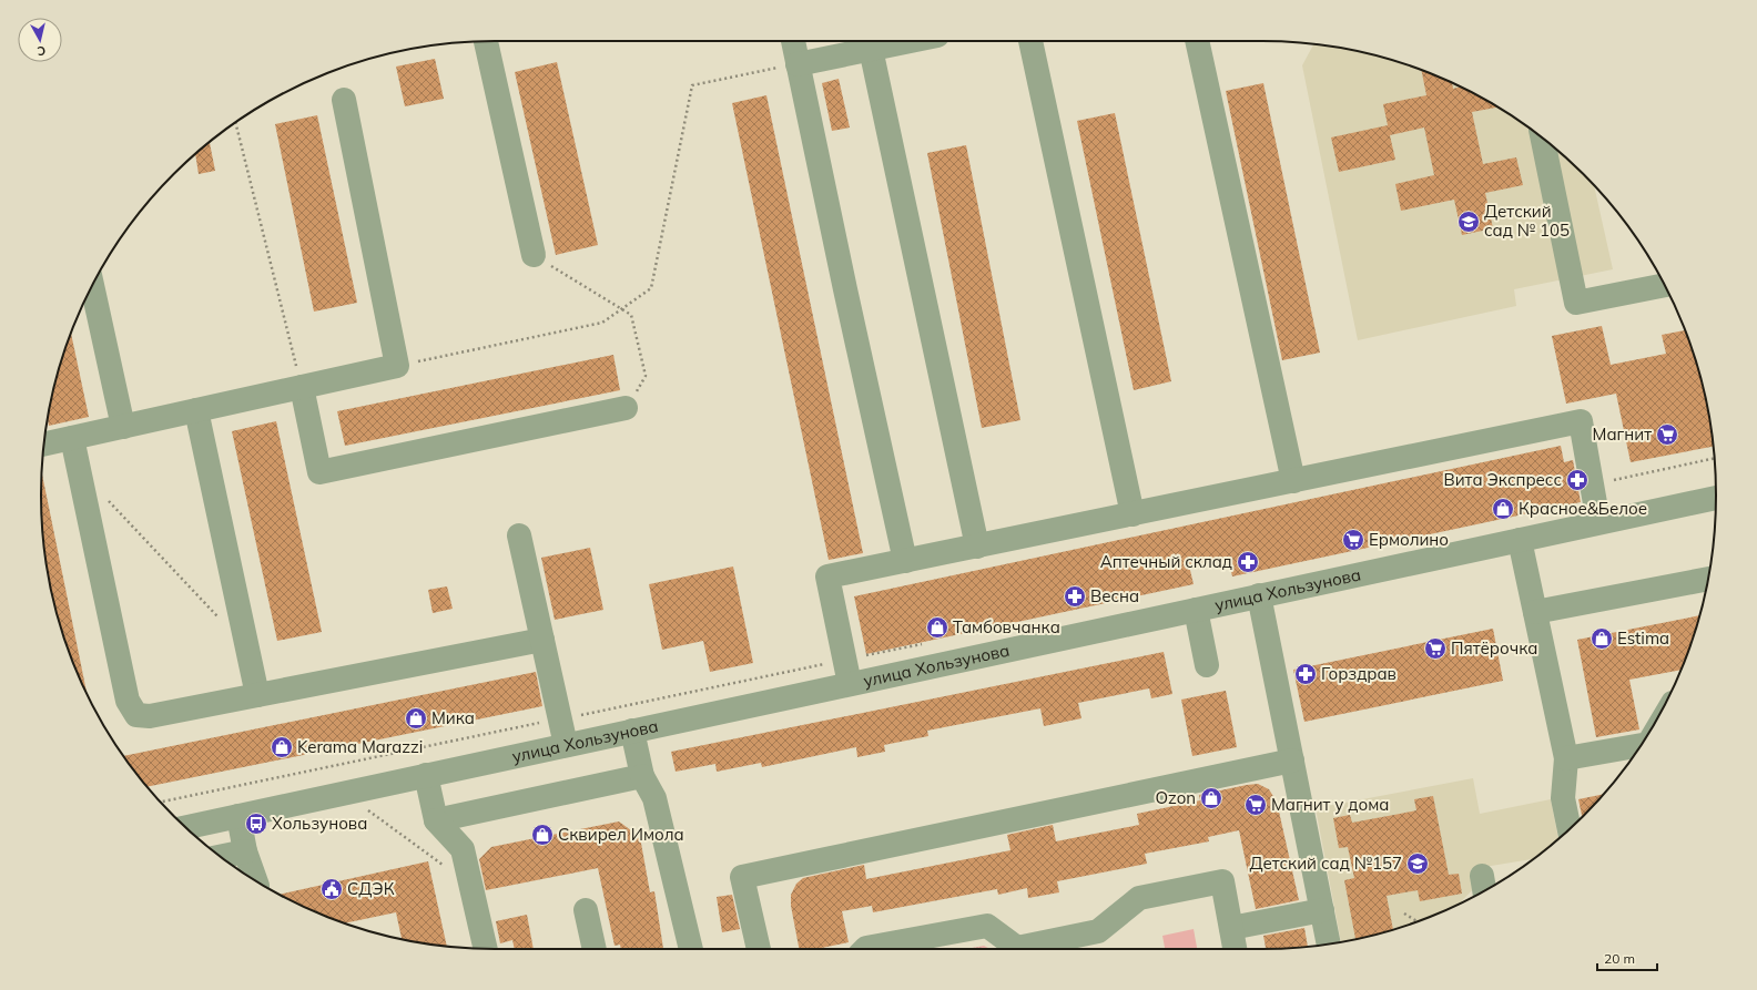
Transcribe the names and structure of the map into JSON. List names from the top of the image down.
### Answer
{
  "streets": {
    "street": ["улица Хользунова"]
  },
  "places": {
    "school or university": ["Детский сад № 105", "Детский сад №157"],
    "supermarket": [
      "Магнит",
      "Ермолино",
      "Пятёрочка",
      "Магнит у дома"
    ],
    "pharmacy": [
      "Вита Экспресс",
      "Аптечный склад",
      "Весна",
      "Горздрав"
    ],
    "shop": [
      "Красное&Белое",
      "Тамбовчанка",
      "Estima",
      "Мика",
      "Kerama Marazzi",
      "Ozon",
      "Сквирел Имола"
    ],
    "bus stop": ["Хользунова"],
    "public building": ["СДЭК"]
  },
  "scale_bar": "20 m",
  "north": "bottom"
}
